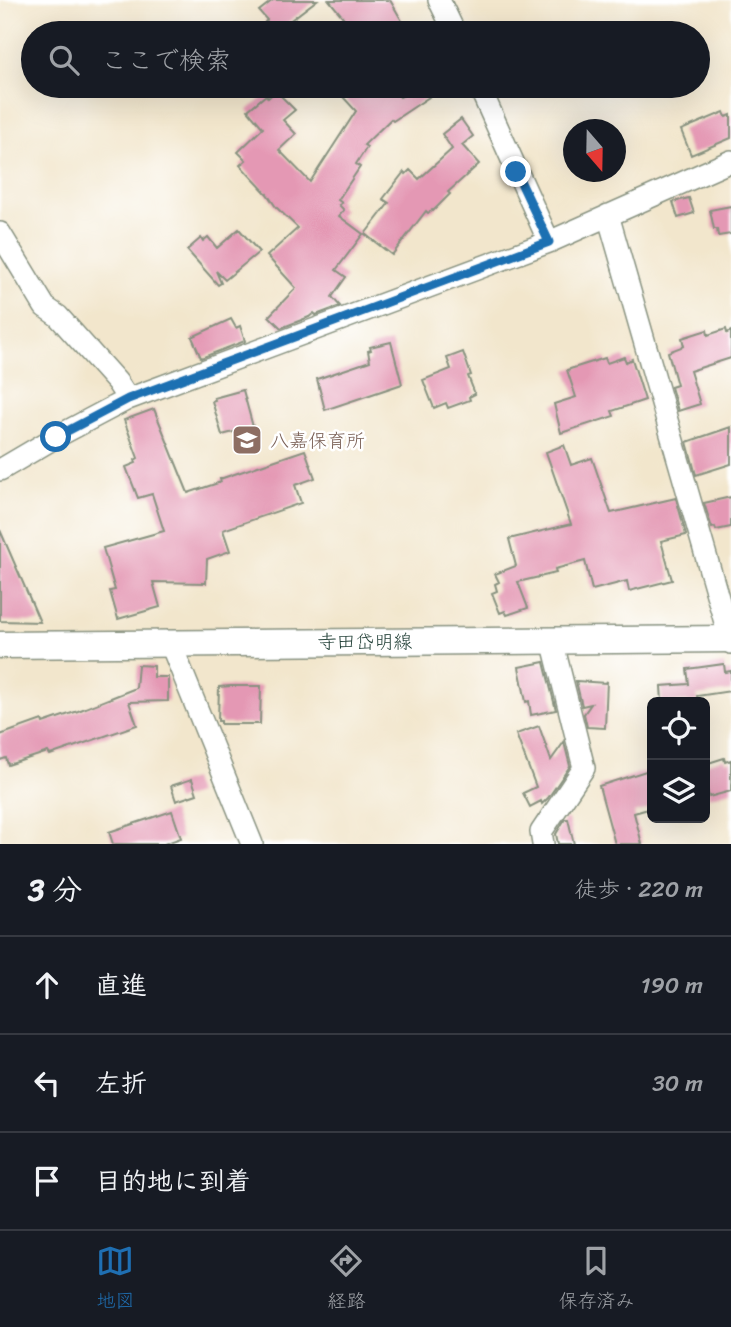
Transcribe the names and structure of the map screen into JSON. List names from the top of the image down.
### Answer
{
  "streets": {
    "main road": ["寺田岱明線"]
  },
  "places": {
    "school or university": ["八嘉保育所"]
  },
  "north": "bottom",
  "page": {
    "search": "ここで検索",
    "heading": ["3 分", "徒歩 · 220 m"],
    "list": [
      ["直進", "190 m"],
      ["左折", "30 m"],
      "目的地に到着"
    ],
    "nav": ["地図", "経路", "保存済み"]
  }
}
